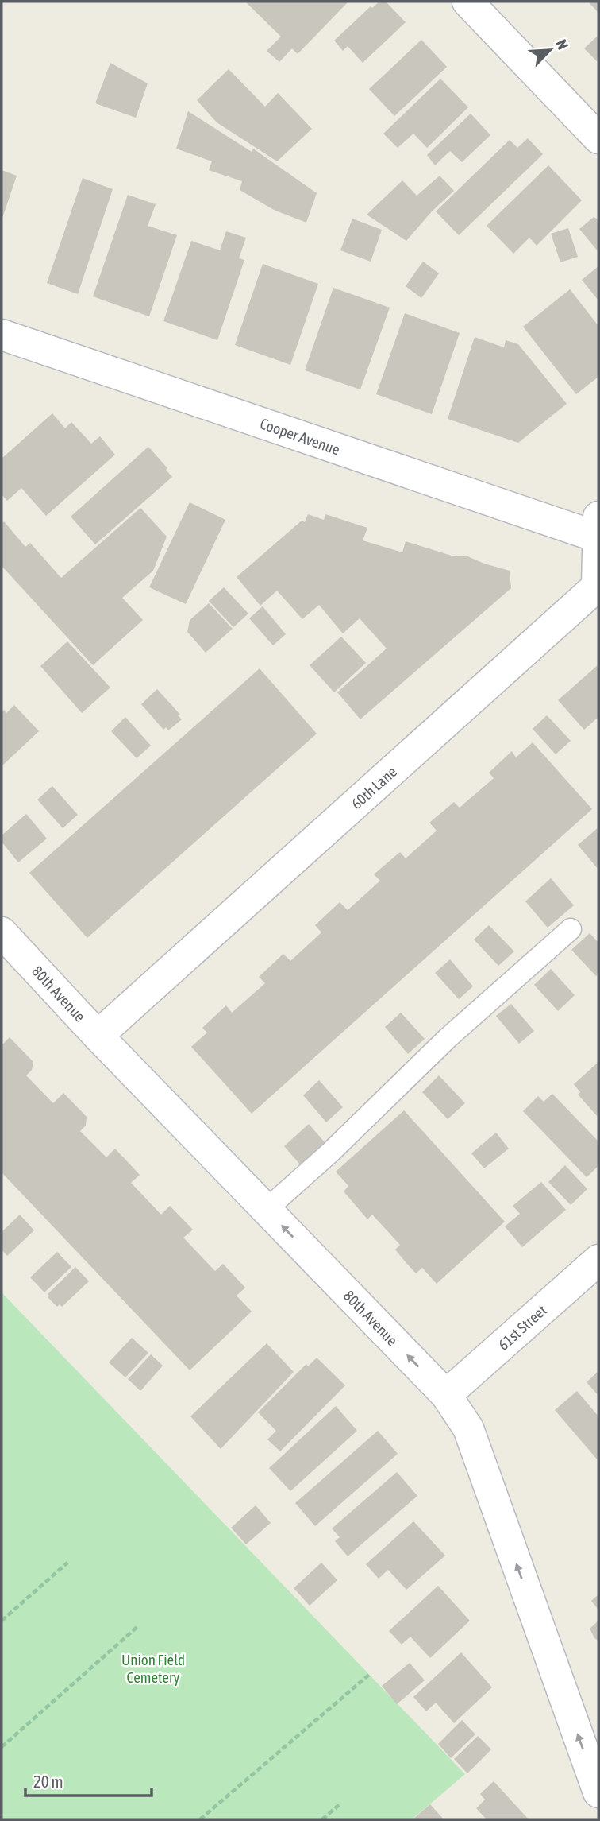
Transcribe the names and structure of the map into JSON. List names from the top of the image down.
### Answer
{
  "streets": {
    "street": [
      "Cooper Avenue",
      "60th Lane",
      "80th Avenue",
      "61st Street"
    ]
  },
  "crossings": [
    ["Cooper Avenue", "60th Lane"],
    ["60th Lane", "80th Avenue"],
    ["80th Avenue", "61st Street"]
  ],
  "one_way": ["80th Avenue"],
  "parks": ["Union Field Cemetery"],
  "scale_bar": "20 m",
  "north": "top right"
}
